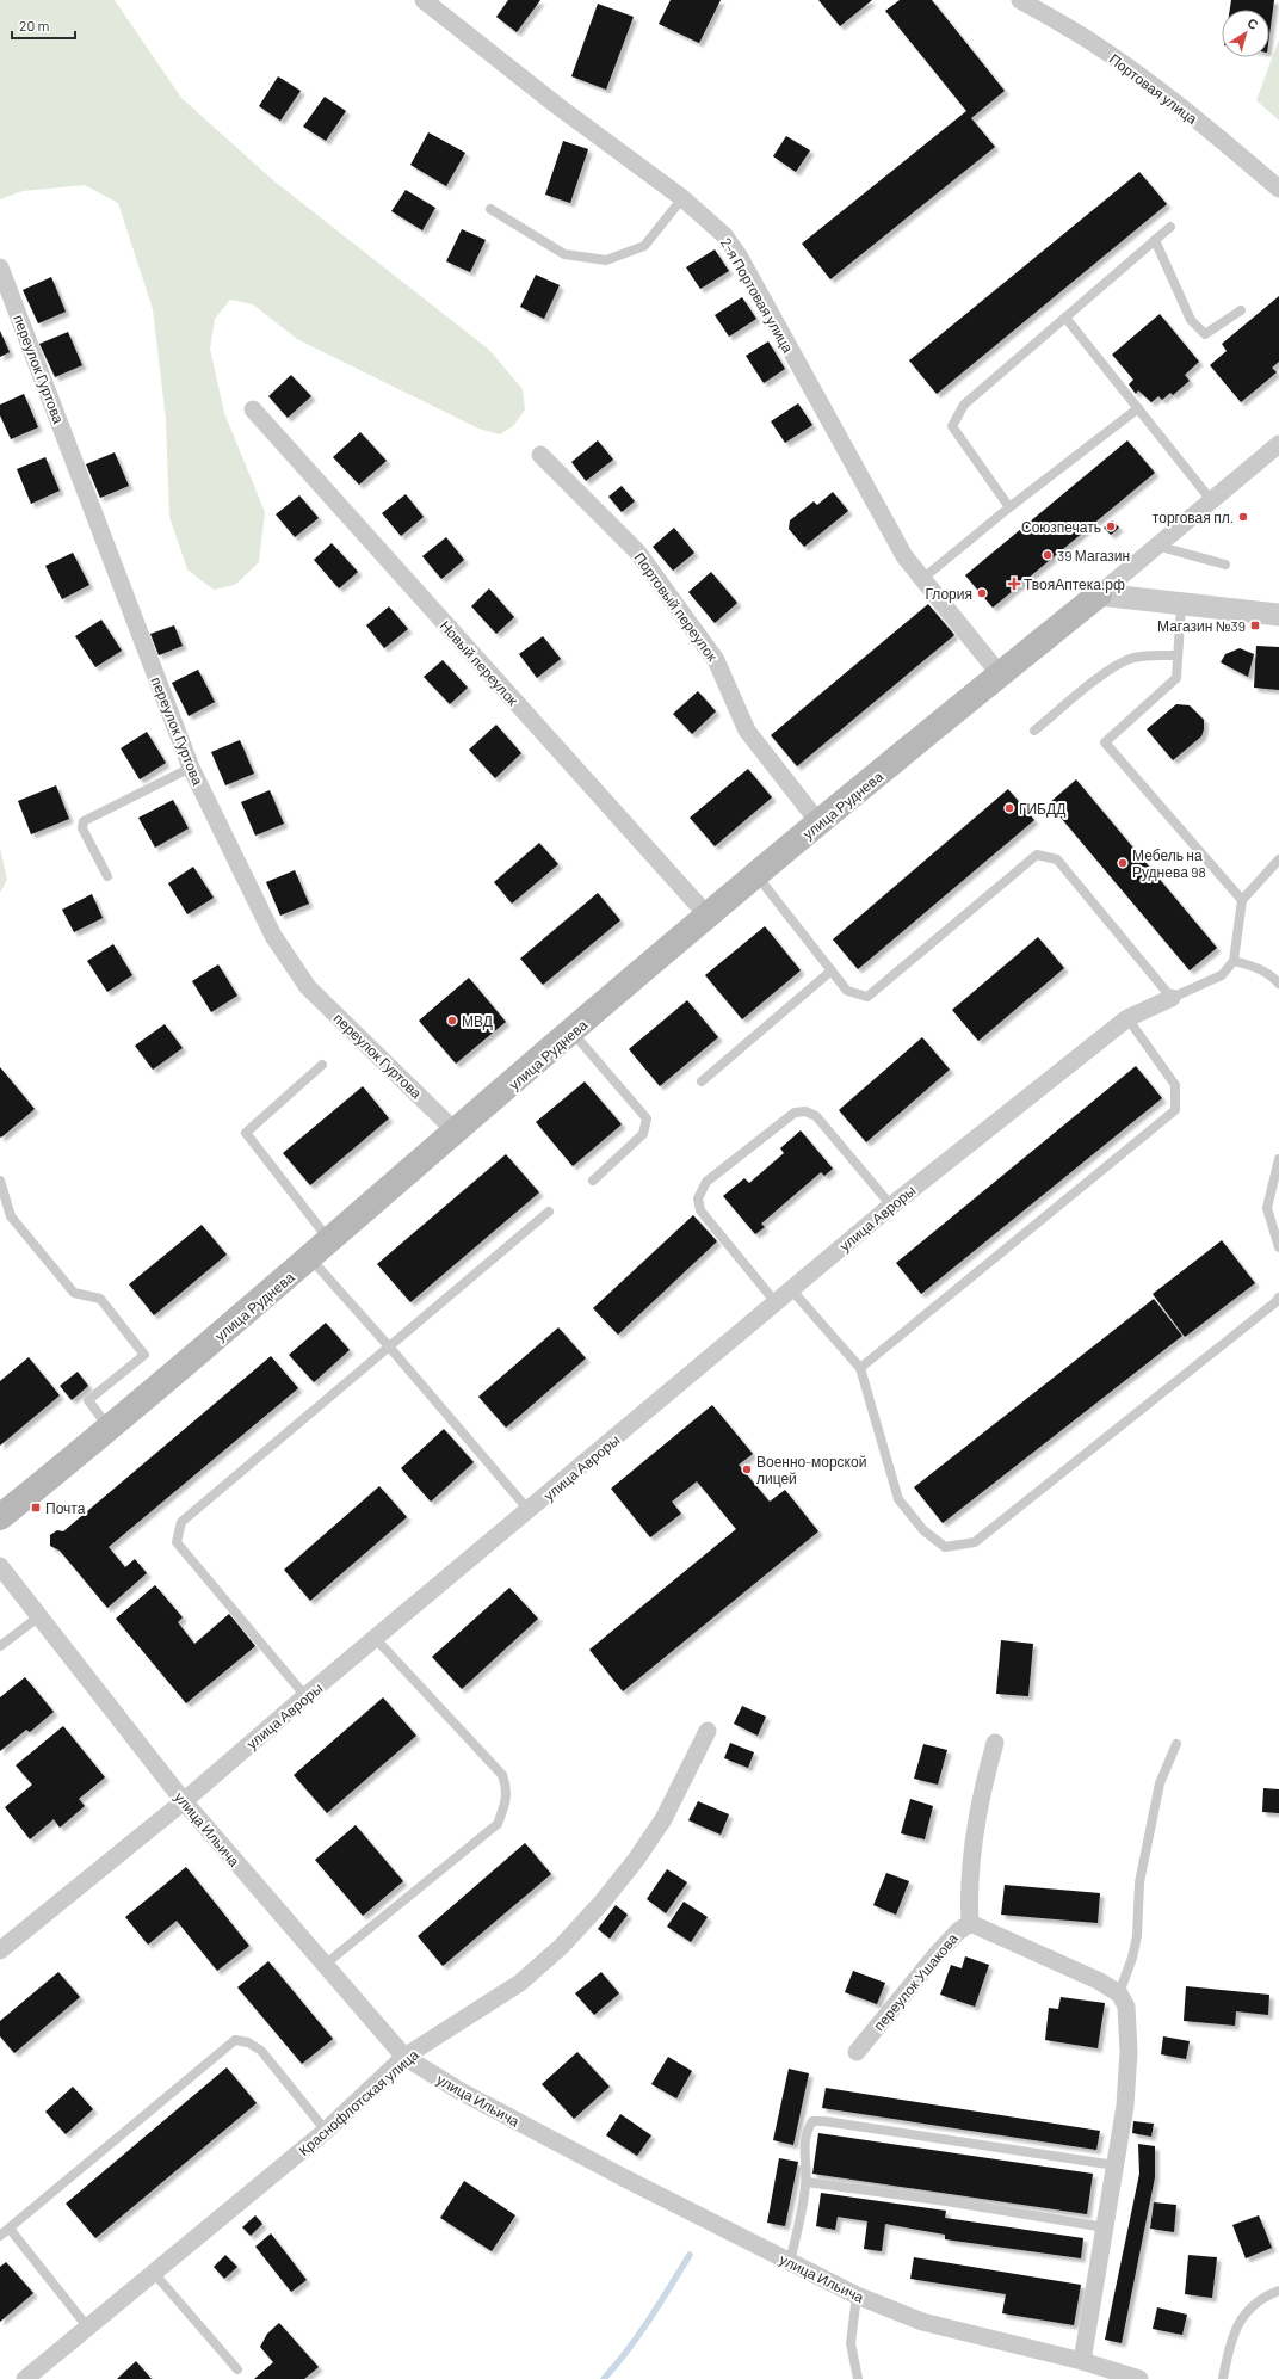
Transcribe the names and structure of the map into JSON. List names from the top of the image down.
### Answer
{
  "streets": {
    "main road": ["улица Руднева"],
    "street": [
      "Портовая улица",
      "2-я Портовая улица",
      "переулок Гуртова",
      "Портовый переулок",
      "Новый переулок",
      "улица Авроры",
      "улица Ильича",
      "переулок Ушакова",
      "Краснофлотская улица"
    ]
  },
  "crossings": [
    ["2-я Портовая улица", "улица Руднева"],
    ["переулок Гуртова", "улица Руднева"],
    ["Портовый переулок", "улица Руднева"],
    ["Новый переулок", "улица Руднева"],
    ["улица Авроры", "улица Ильича"],
    ["улица Ильича", "Краснофлотская улица"]
  ],
  "places": {
    "other": [
      "торговая пл.",
      "Союзпечать",
      "39 Магазин",
      "Глория",
      "ГИБДД",
      "Мебель на Руднева 98",
      "МВД",
      "Военно-морской лицей"
    ],
    "health": ["ТвояАптека.рф"],
    "transit": ["Магазин №39", "Почта"]
  },
  "scale_bar": "20 m",
  "north": "top right"
}
